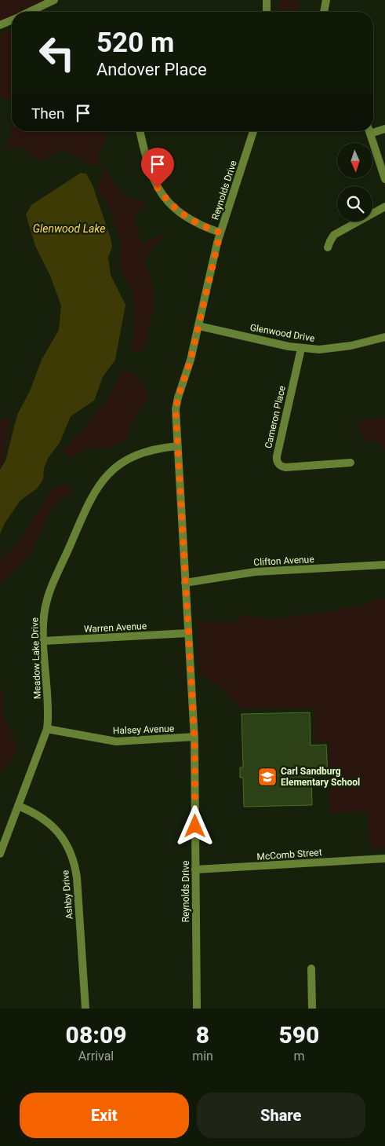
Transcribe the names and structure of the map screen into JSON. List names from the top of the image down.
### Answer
{
  "streets": {
    "street": [
      "Reynolds Drive",
      "Glenwood Drive",
      "Cameron Place",
      "Clifton Avenue",
      "Warren Avenue",
      "Meadow Lake Drive",
      "Halsey Avenue",
      "McComb Street",
      "Ashby Drive"
    ]
  },
  "crossings": [
    ["Reynolds Drive", "Glenwood Drive"],
    ["Reynolds Drive", "Clifton Avenue"],
    ["Reynolds Drive", "Warren Avenue"],
    ["Reynolds Drive", "Meadow Lake Drive"],
    ["Reynolds Drive", "Halsey Avenue"],
    ["Reynolds Drive", "McComb Street"],
    ["Glenwood Drive", "Cameron Place"],
    ["Warren Avenue", "Meadow Lake Drive"],
    ["Meadow Lake Drive", "Halsey Avenue"],
    ["Meadow Lake Drive", "Ashby Drive"]
  ],
  "water": ["Glenwood Lake"],
  "places": {
    "school or university": ["Carl Sandburg Elementary School"]
  },
  "north": "bottom",
  "page": {
    "turn": ["520 m", "Andover Place"],
    "then": "Then",
    "eta": [
      "08:09",
      "Arrival",
      "8",
      "min",
      "590",
      "m"
    ],
    "buttons": ["Exit", "Share"]
  }
}
